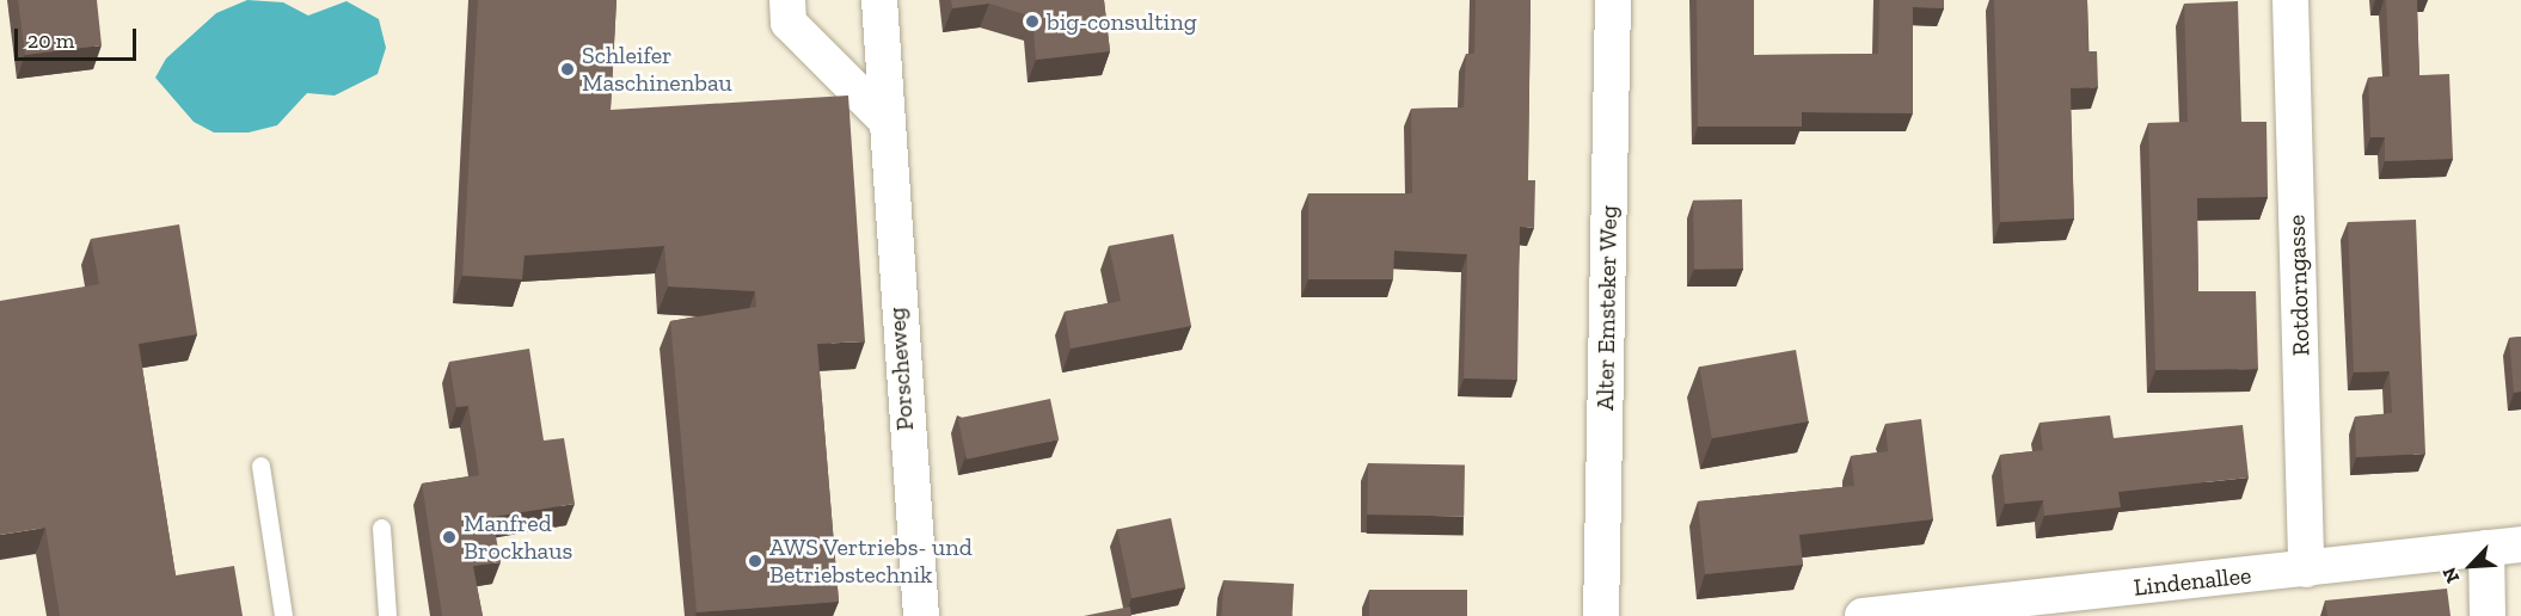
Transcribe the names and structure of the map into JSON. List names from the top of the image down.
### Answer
{
  "streets": {
    "street": [
      "Rotdorngasse",
      "Alter Emsteker Weg",
      "Porscheweg",
      "Lindenallee"
    ]
  },
  "crossings": [
    ["Rotdorngasse", "Lindenallee"]
  ],
  "places": [
    "big-consulting",
    "Schleifer Maschinenbau",
    "Manfred Brockhaus",
    "AWS Vertriebs- und Betriebstechnik"
  ],
  "scale_bar": "20 m",
  "north": "bottom left"
}
